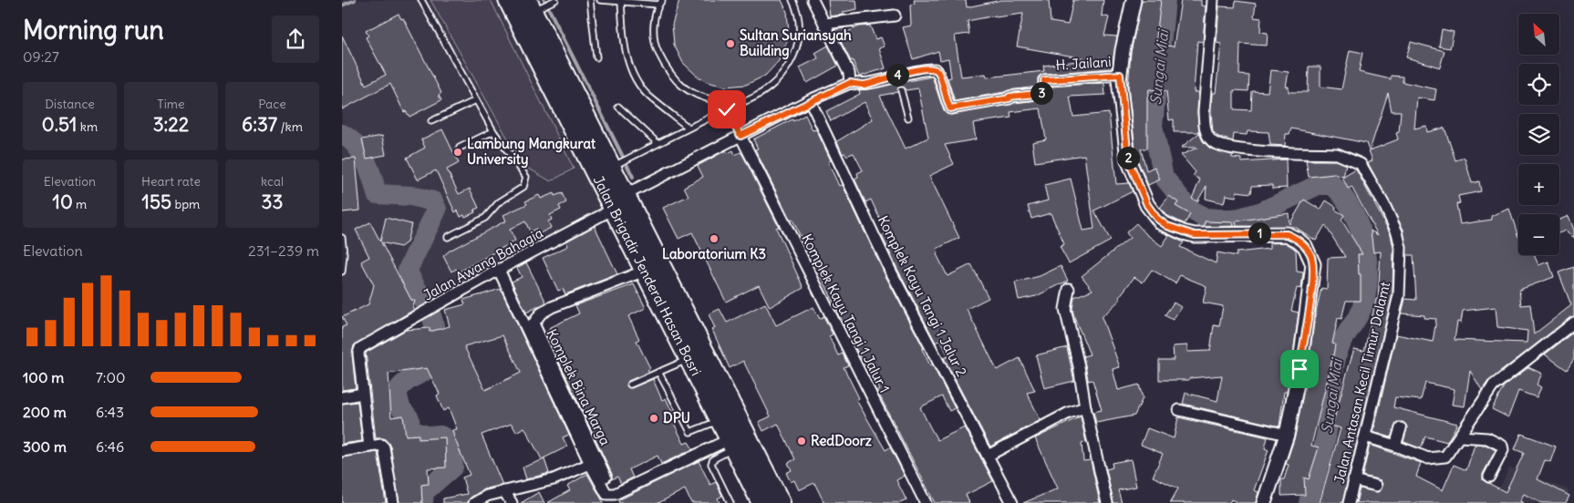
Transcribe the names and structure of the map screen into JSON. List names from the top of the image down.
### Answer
{
  "streets": {
    "highway": ["Jalan Brigadir Jenderal Hasan Basri"],
    "street": [
      "H. Jailani",
      "Jalan Awang Bahagia",
      "Komplek Kayu Tangi 1 Jalur 2",
      "Komplek Kayu Tangi 1 Jalur 1",
      "Jalan Antasan Kecil Timur Dalamt",
      "Komplek Bina Marga"
    ]
  },
  "crossings": [
    ["Jalan Awang Bahagia", "Jalan Brigadir Jenderal Hasan Basri"],
    ["Jalan Brigadir Jenderal Hasan Basri", "Komplek Bina Marga"]
  ],
  "water": ["Sungai Miai"],
  "places": [
    "Sultan Suriansyah Building",
    "Lambung Mangkurat University",
    "Laboratorium K3",
    "DPU",
    "RedDoorz"
  ],
  "north": "top left",
  "page": {
    "heading": ["Morning run", "09:27"],
    "map_buttons": ["+", "−"],
    "pins": [
      "4",
      "3",
      "2",
      "1"
    ],
    "stats": [
      ["Distance", "0.51 km"],
      ["Time", "3:22"],
      ["Pace", "6:37 /km"],
      ["Elevation", "10 m"],
      ["Heart rate", "155 bpm"],
      ["kcal", "33"]
    ],
    "chart": ["Elevation", "231–239 m"],
    "list": [
      {
        "name": "100 m",
        "note": "7:00"
      },
      {
        "name": "200 m",
        "note": "6:43"
      },
      {
        "name": "300 m",
        "note": "6:46"
      }
    ]
  }
}
